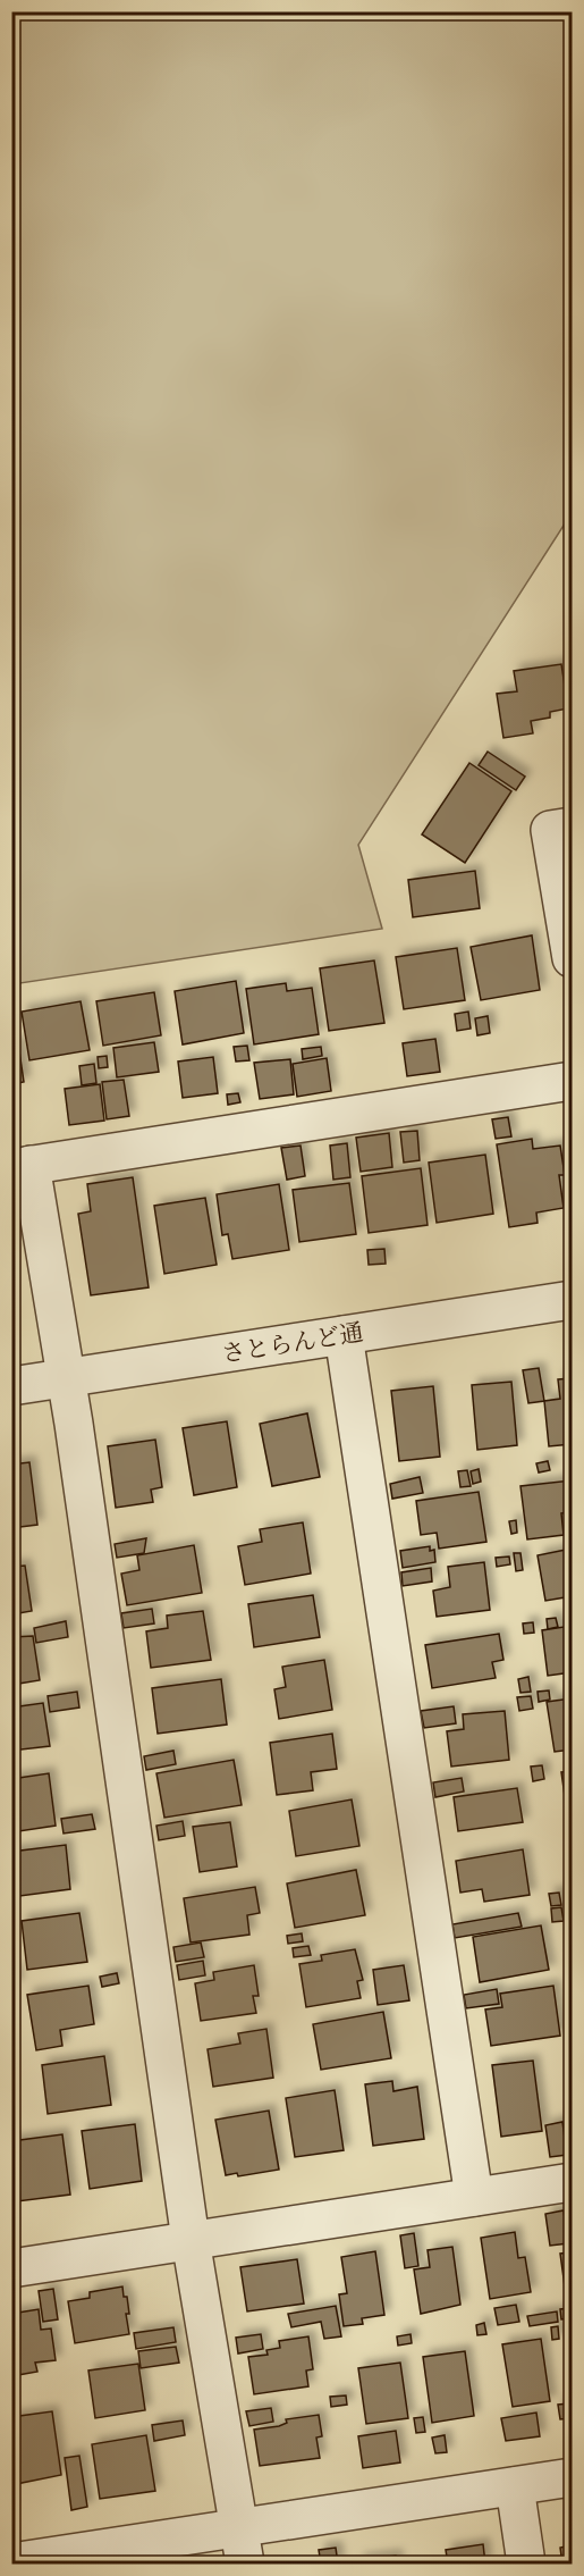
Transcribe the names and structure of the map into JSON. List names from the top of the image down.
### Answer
{
  "streets": {
    "street": ["さとらんど通"]
  }
}
